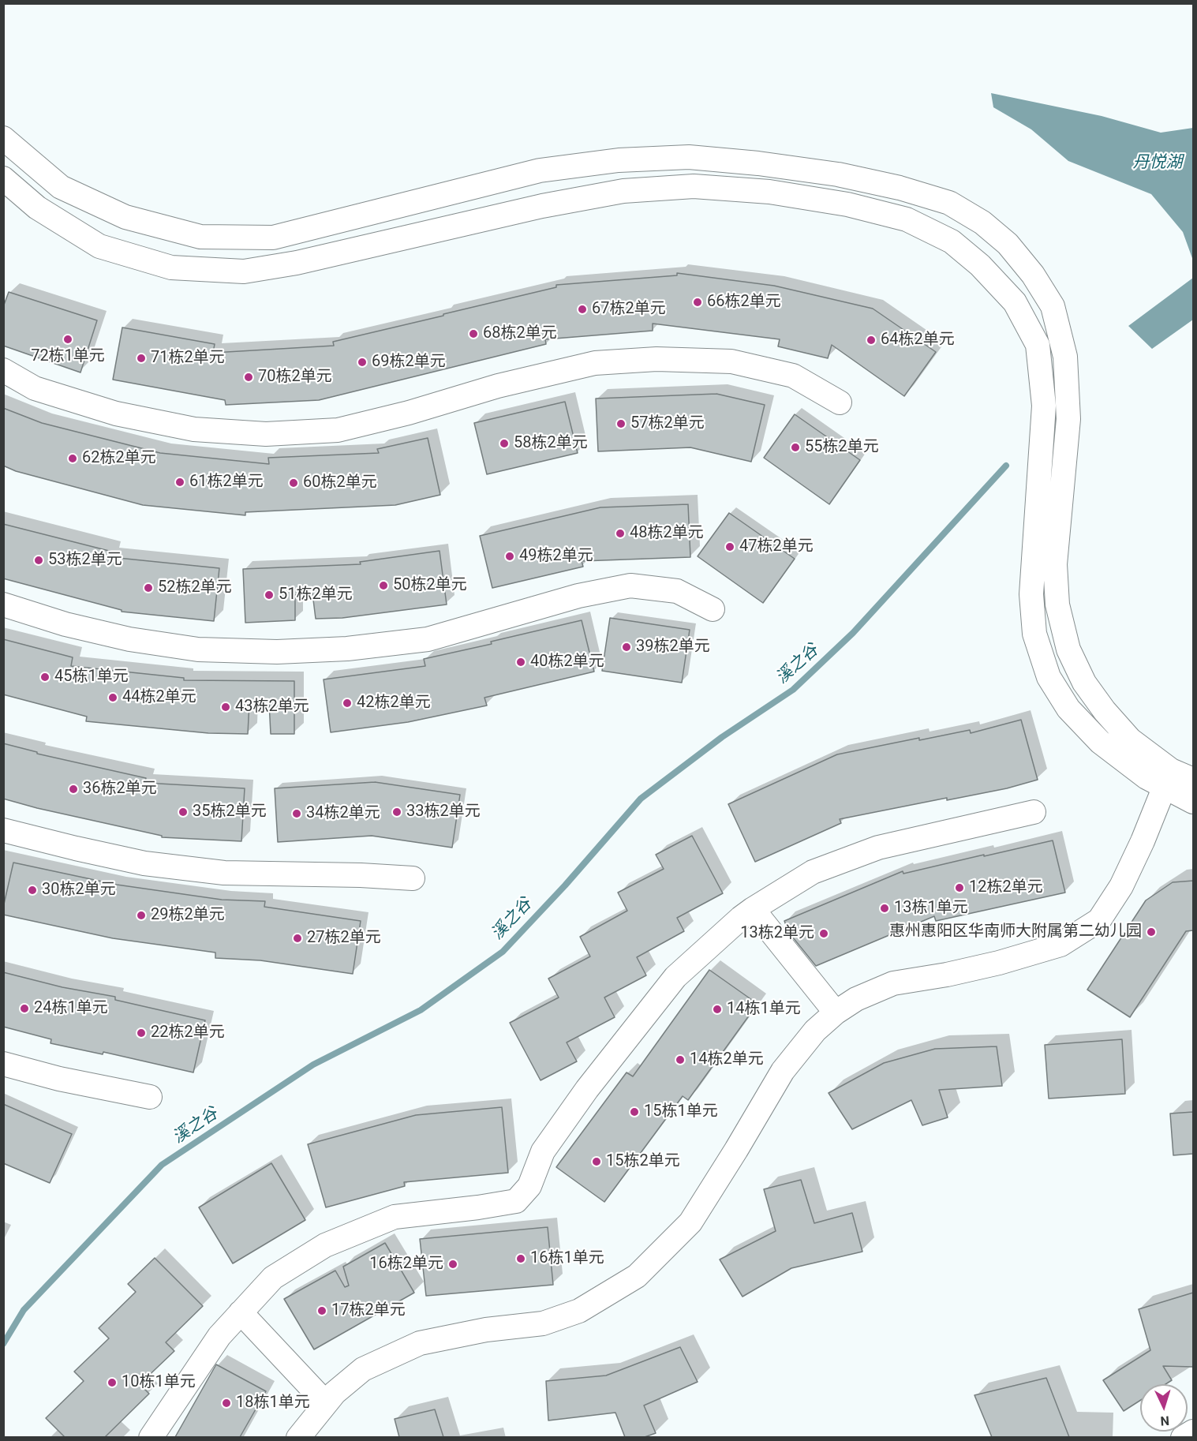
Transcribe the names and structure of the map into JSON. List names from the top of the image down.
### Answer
{
  "water": ["丹悦湖", "溪之谷"],
  "places": [
    "66栋2单元",
    "67栋2单元",
    "68栋2单元",
    "72栋1单元",
    "64栋2单元",
    "71栋2单元",
    "69栋2单元",
    "70栋2单元",
    "57栋2单元",
    "58栋2单元",
    "55栋2单元",
    "62栋2单元",
    "61栋2单元",
    "60栋2单元",
    "48栋2单元",
    "47栋2单元",
    "49栋2单元",
    "53栋2单元",
    "50栋2单元",
    "52栋2单元",
    "51栋2单元",
    "39栋2单元",
    "40栋2单元",
    "45栋1单元",
    "44栋2单元",
    "42栋2单元",
    "43栋2单元",
    "36栋2单元",
    "35栋2单元",
    "33栋2单元",
    "34栋2单元",
    "12栋2单元",
    "30栋2单元",
    "13栋1单元",
    "29栋2单元",
    "惠州惠阳区华南师大附属第二幼儿园",
    "13栋2单元",
    "27栋2单元",
    "24栋1单元",
    "14栋1单元",
    "22栋2单元",
    "14栋2单元",
    "15栋1单元",
    "15栋2单元",
    "16栋1单元",
    "16栋2单元",
    "17栋2单元",
    "10栋1单元",
    "18栋1单元"
  ],
  "north": "bottom"
}
